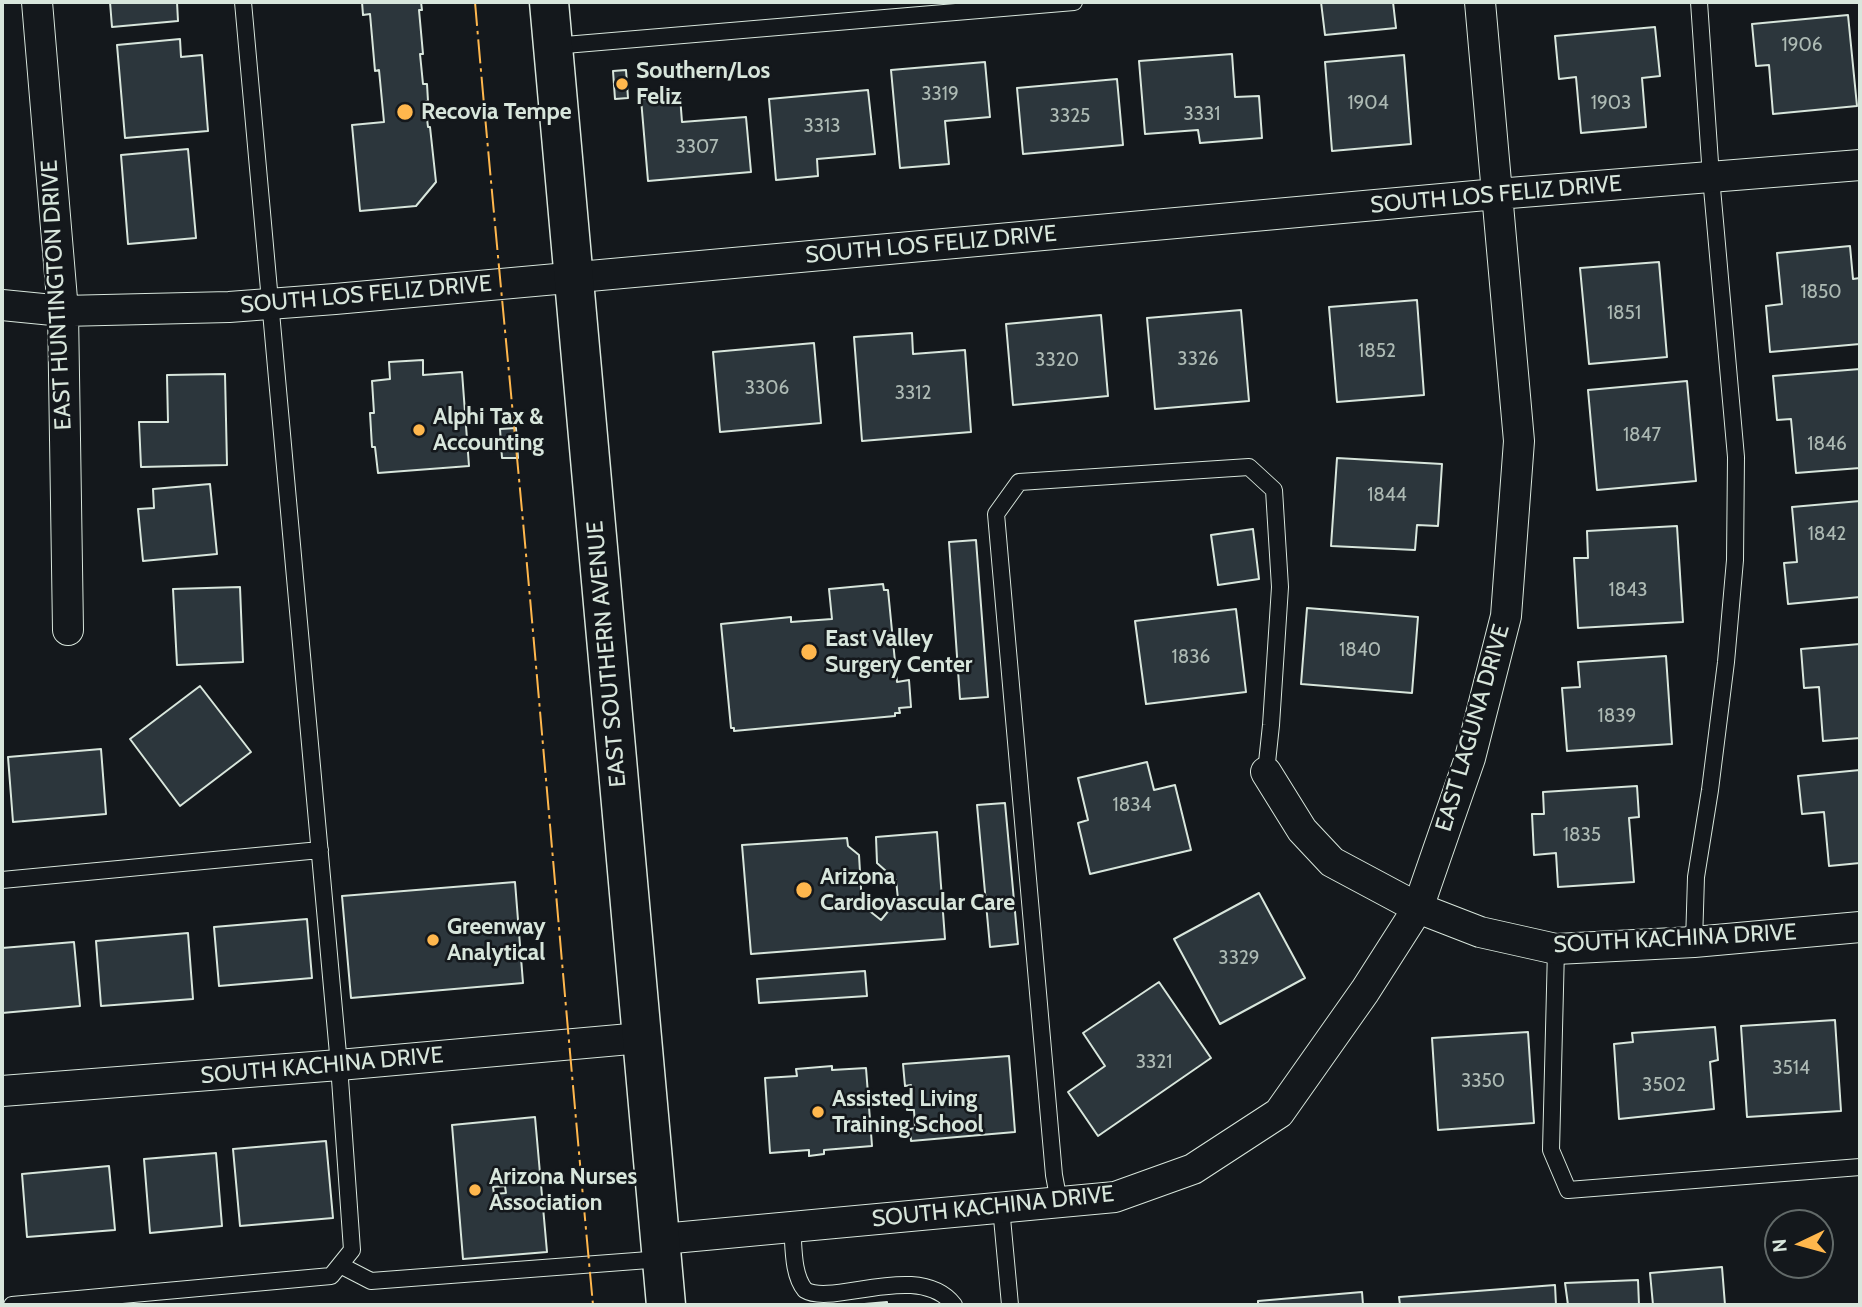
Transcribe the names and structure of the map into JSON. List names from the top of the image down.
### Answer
{
  "streets": {
    "main road": ["EAST SOUTHERN AVENUE"],
    "street": [
      "SOUTH LOS FELIZ DRIVE",
      "EAST HUNTINGTON DRIVE",
      "EAST LAGUNA DRIVE",
      "SOUTH KACHINA DRIVE"
    ]
  },
  "crossings": [
    ["SOUTH LOS FELIZ DRIVE", "EAST HUNTINGTON DRIVE"],
    ["SOUTH LOS FELIZ DRIVE", "EAST SOUTHERN AVENUE"],
    ["SOUTH LOS FELIZ DRIVE", "EAST LAGUNA DRIVE"],
    ["EAST SOUTHERN AVENUE", "SOUTH KACHINA DRIVE"],
    ["EAST LAGUNA DRIVE", "SOUTH KACHINA DRIVE"]
  ],
  "places": [
    "Southern/Los Feliz",
    "Recovia Tempe",
    "Alphi Tax & Accounting",
    "East Valley Surgery Center",
    "Arizona Cardiovascular Care",
    "Greenway Analytical",
    "Assisted Living Training School",
    "Arizona Nurses Association"
  ],
  "house_numbers": [
    "1906",
    "3319",
    "1904",
    "1903",
    "3331",
    "3325",
    "3313",
    "3307",
    "1850",
    "1851",
    "1852",
    "3326",
    "3320",
    "3306",
    "3312",
    "1847",
    "1846",
    "1844",
    "1842",
    "1843",
    "1840",
    "1836",
    "1839",
    "1834",
    "1835",
    "3329",
    "3321",
    "3514",
    "3350",
    "3502"
  ],
  "north": "left"
}
